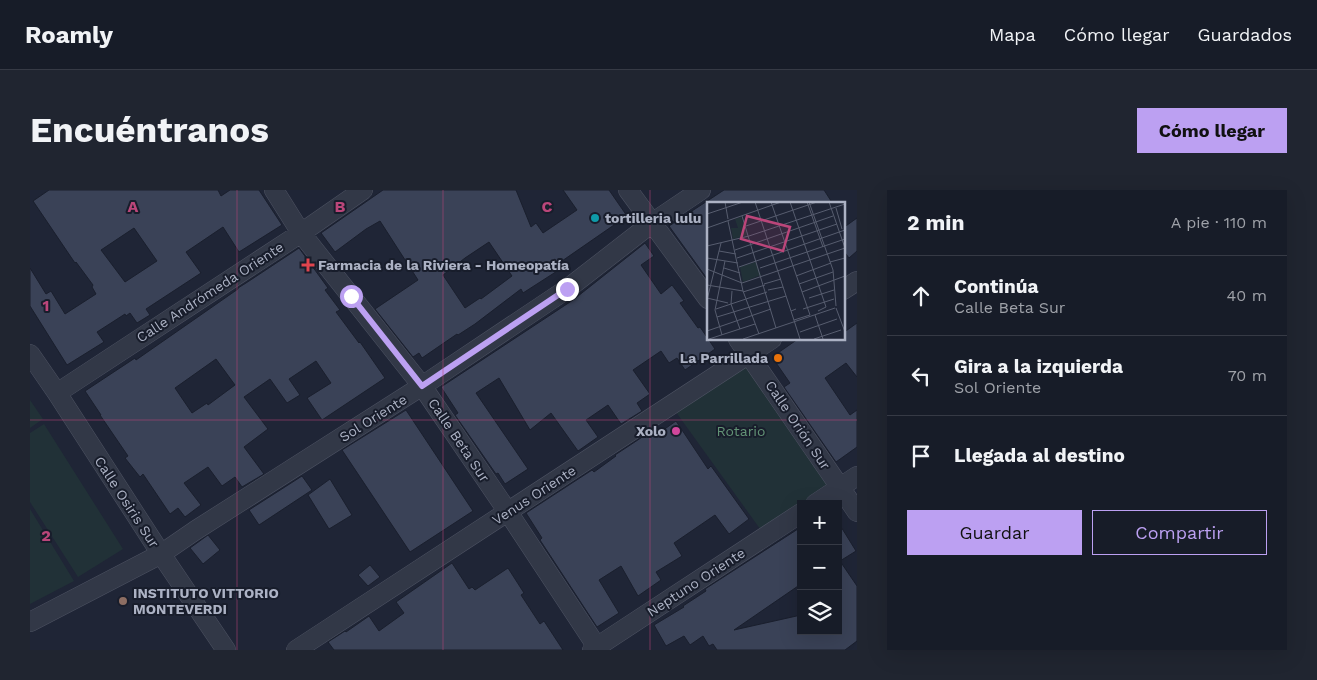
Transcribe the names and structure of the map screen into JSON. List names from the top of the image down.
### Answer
{
  "streets": {
    "street": [
      "Calle Andrómeda Oriente",
      "Sol Oriente",
      "Calle Orión Sur",
      "Calle Beta Sur",
      "Venus Oriente",
      "Calle Osiris Sur",
      "Neptuno Oriente"
    ]
  },
  "crossings": [
    ["Calle Andrómeda Oriente", "Calle Beta Sur"],
    ["Calle Andrómeda Oriente", "Calle Osiris Sur"],
    ["Sol Oriente", "Calle Beta Sur"],
    ["Sol Oriente", "Calle Osiris Sur"],
    ["Calle Orión Sur", "Venus Oriente"],
    ["Calle Beta Sur", "Venus Oriente"],
    ["Calle Beta Sur", "Neptuno Oriente"]
  ],
  "parks": ["Rotario"],
  "places": {
    "other": [
      "tortilleria lulu",
      "La Parrillada",
      "Xolo",
      "INSTITUTO VITTORIO MONTEVERDI"
    ],
    "health": ["Farmacia de la Riviera - Homeopatía"]
  },
  "page": {
    "header": "Roamly",
    "nav": ["Mapa", "Cómo llegar", "Guardados"],
    "buttons": [
      "Cómo llegar",
      ["Guardar", "Compartir"]
    ],
    "title": "Encuéntranos",
    "heading": ["2 min", "A pie · 110 m"],
    "list": [
      ["Continúa", "Calle Beta Sur", "40 m"],
      ["Gira a la izquierda", "Sol Oriente", "70 m"],
      "Llegada al destino"
    ],
    "map_buttons": ["+", "−"]
  },
  "grid": {
    "columns": ["A", "B", "C"],
    "rows": ["1", "2"]
  }
}
